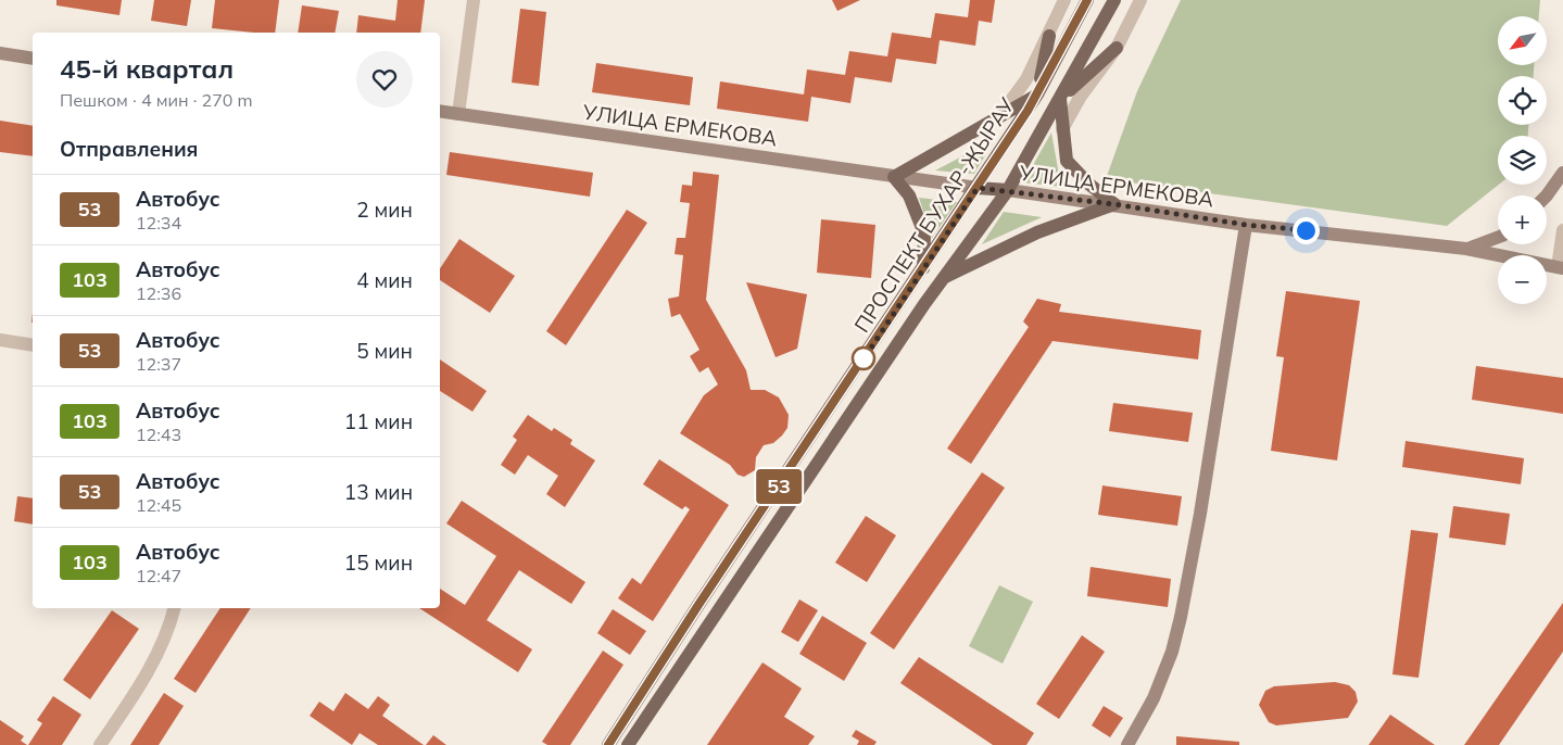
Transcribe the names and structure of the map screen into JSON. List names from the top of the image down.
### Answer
{
  "streets": {
    "main road": ["УЛИЦА ЕРМЕКОВА", "ПРОСПЕКТ БУХАР-ЖЫРАУ"]
  },
  "crossings": [
    ["УЛИЦА ЕРМЕКОВА", "ПРОСПЕКТ БУХАР-ЖЫРАУ"]
  ],
  "lines": ["bus line 53"],
  "north": "bottom left",
  "page": {
    "on_map": "53",
    "map_buttons": ["+", "−"],
    "heading": [
      ["45-й квартал", "Пешком · 4 мин · 270 m"],
      "Отправления"
    ],
    "list": [
      {
        "mark": "53",
        "name": "Автобус",
        "note": "12:34",
        "value": "2 мин"
      },
      {
        "mark": "103",
        "name": "Автобус",
        "note": "12:36",
        "value": "4 мин"
      },
      {
        "mark": "53",
        "name": "Автобус",
        "note": "12:37",
        "value": "5 мин"
      },
      {
        "mark": "103",
        "name": "Автобус",
        "note": "12:43",
        "value": "11 мин"
      },
      {
        "mark": "53",
        "name": "Автобус",
        "note": "12:45",
        "value": "13 мин"
      },
      {
        "mark": "103",
        "name": "Автобус",
        "note": "12:47",
        "value": "15 мин"
      }
    ]
  }
}
